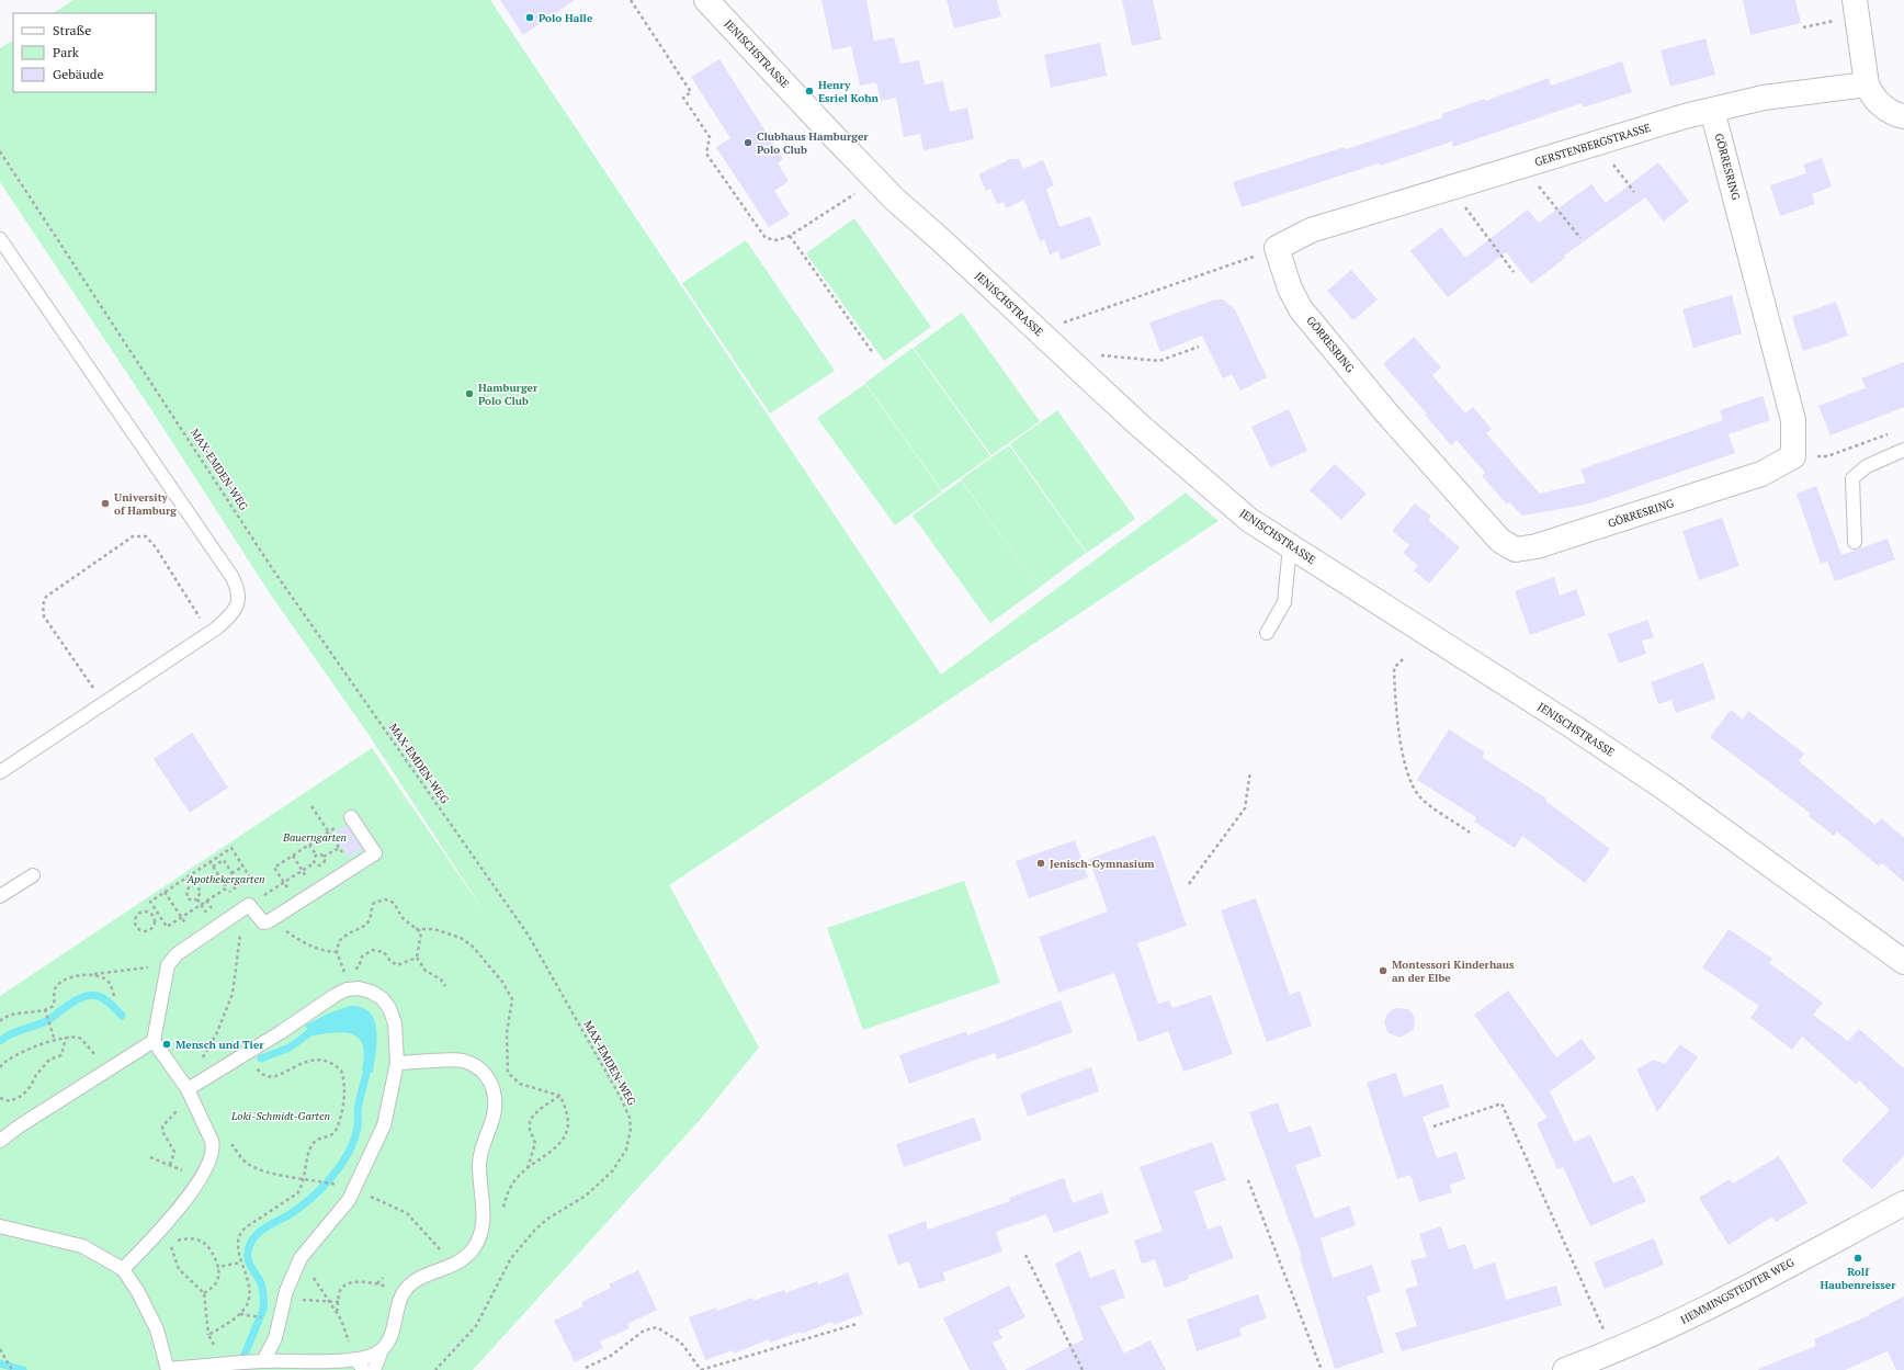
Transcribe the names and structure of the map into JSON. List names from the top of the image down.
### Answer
{
  "streets": {
    "street": [
      "JENISCHSTRASSE",
      "GERSTENBERGSTRASSE",
      "GÖRRESRING",
      "HEMMINGSTEDTER WEG"
    ],
    "path": ["MAX-EMDEN-WEG"]
  },
  "crossings": [
    ["GERSTENBERGSTRASSE", "GÖRRESRING"]
  ],
  "parks": ["Bauerngarten", "Apothekergarten", "Loki-Schmidt-Garten"],
  "places": [
    "Polo Halle",
    "Henry Esriel Kohn",
    "Clubhaus Hamburger Polo Club",
    "Hamburger Polo Club",
    "University of Hamburg",
    "Jenisch-Gymnasium",
    "Montessori Kinderhaus an der Elbe",
    "Mensch und Tier",
    "Rolf Haubenreisser"
  ],
  "legend": ["Straße", "Park", "Gebäude"]
}
